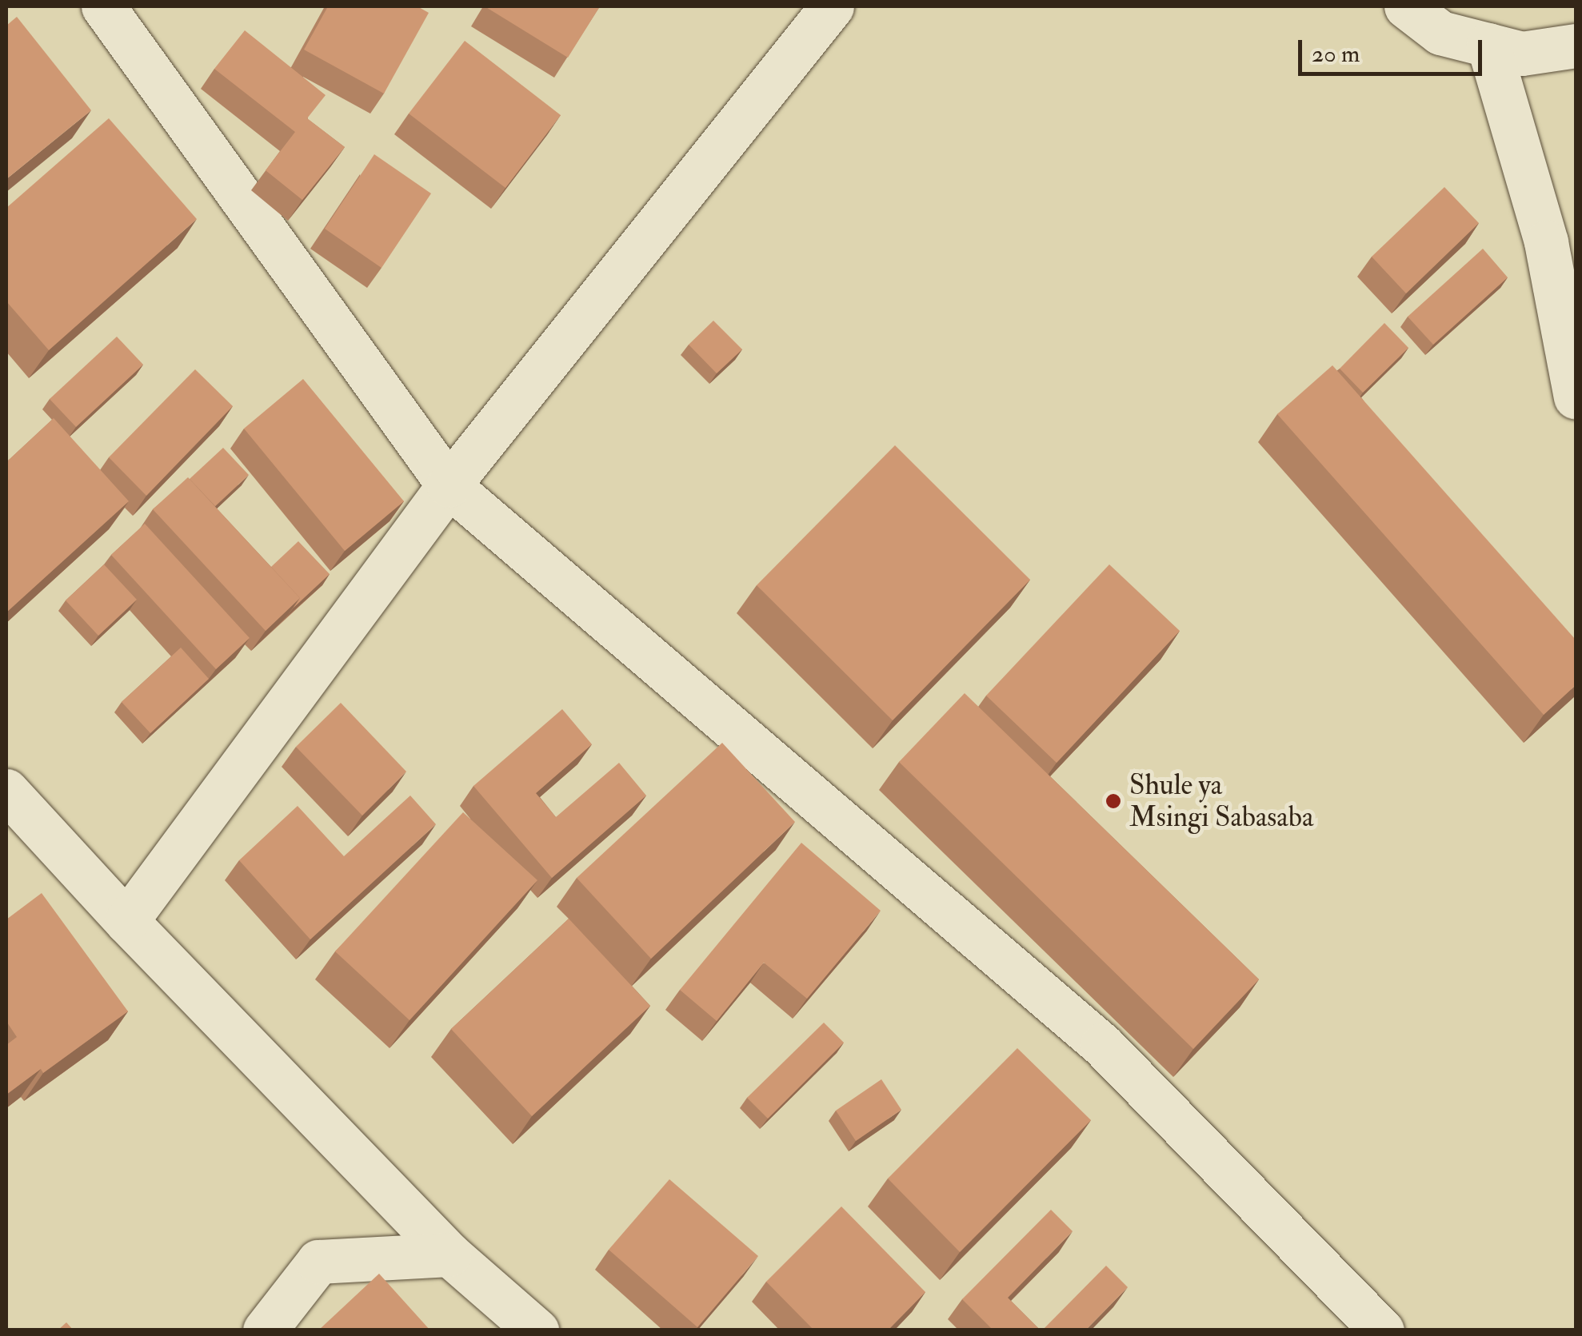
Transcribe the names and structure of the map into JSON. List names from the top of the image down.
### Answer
{
  "places": ["Shule ya Msingi Sabasaba"],
  "scale_bar": "20 m"
}
